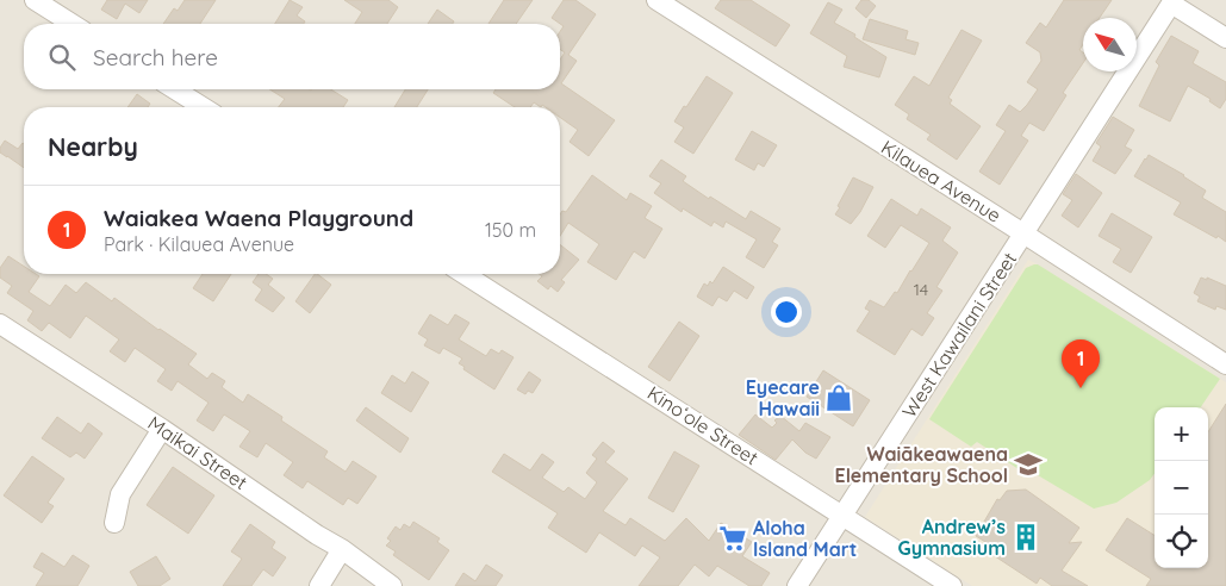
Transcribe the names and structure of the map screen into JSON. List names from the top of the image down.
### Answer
{
  "streets": {
    "street": [
      "Kilauea Avenue",
      "West Kawailani Street",
      "Kinoʻole Street",
      "Maikai Street"
    ]
  },
  "crossings": [
    ["Kilauea Avenue", "West Kawailani Street"],
    ["West Kawailani Street", "Kinoʻole Street"]
  ],
  "places": {
    "shop": ["Eyecare Hawaii"],
    "school or university": ["Waiākeawaena Elementary School"],
    "building": ["Andrew’s Gymnasium"],
    "supermarket": ["Aloha Island Mart"]
  },
  "house_numbers": ["14"],
  "north": "top left",
  "page": {
    "search": "Search here",
    "heading": "Nearby",
    "list": [
      {
        "mark": "1",
        "name": "Waiakea Waena Playground",
        "note": "Park · Kilauea Avenue",
        "value": "150 m"
      }
    ],
    "pins": "1",
    "map_buttons": ["+", "−"]
  }
}
